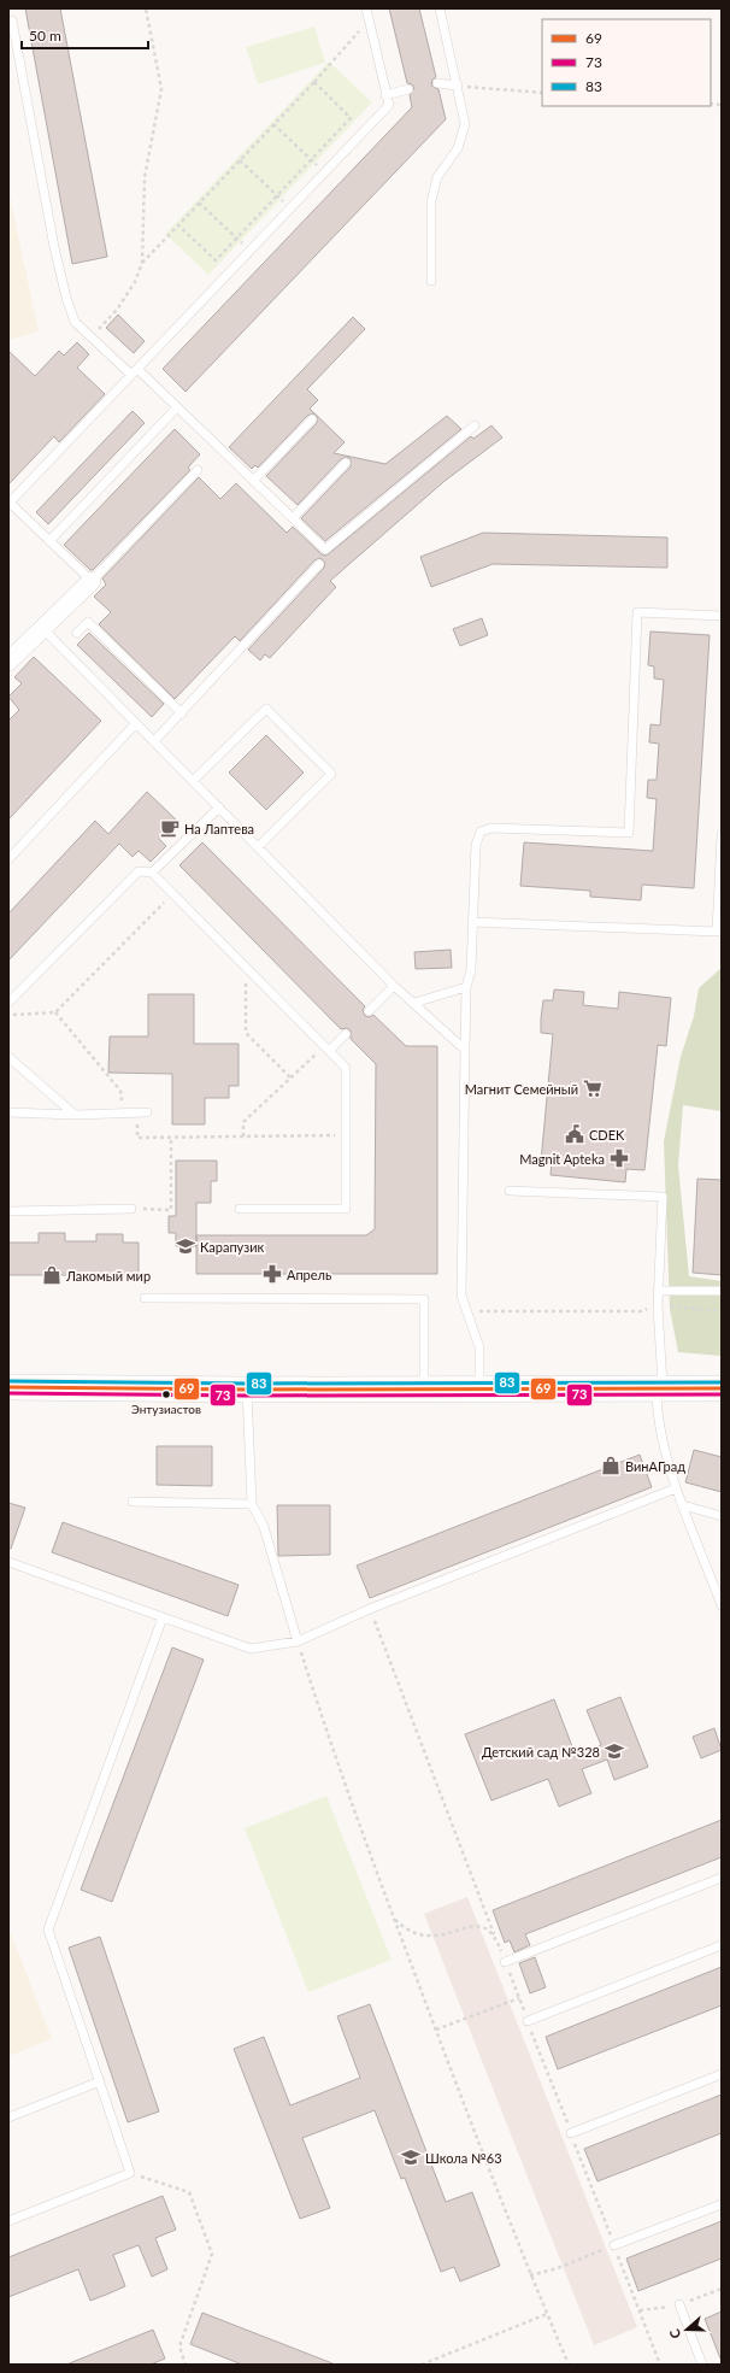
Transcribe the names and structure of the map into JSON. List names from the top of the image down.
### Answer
{
  "places": {
    "cafe": ["На Лаптева"],
    "supermarket": ["Магнит Семейный"],
    "public building": ["CDEK"],
    "pharmacy": ["Magnit Apteka", "Апрель"],
    "school or university": ["Карапузик", "Детский сад №328", "Школа №63"],
    "shop": ["Лакомый мир", "ВинАГрад"],
    "other": ["Энтузиастов"]
  },
  "lines": ["transit line 83", "transit line 69", "transit line 73"],
  "legend": ["69", "73", "83"],
  "scale_bar": "50 m",
  "north": "left"
}
